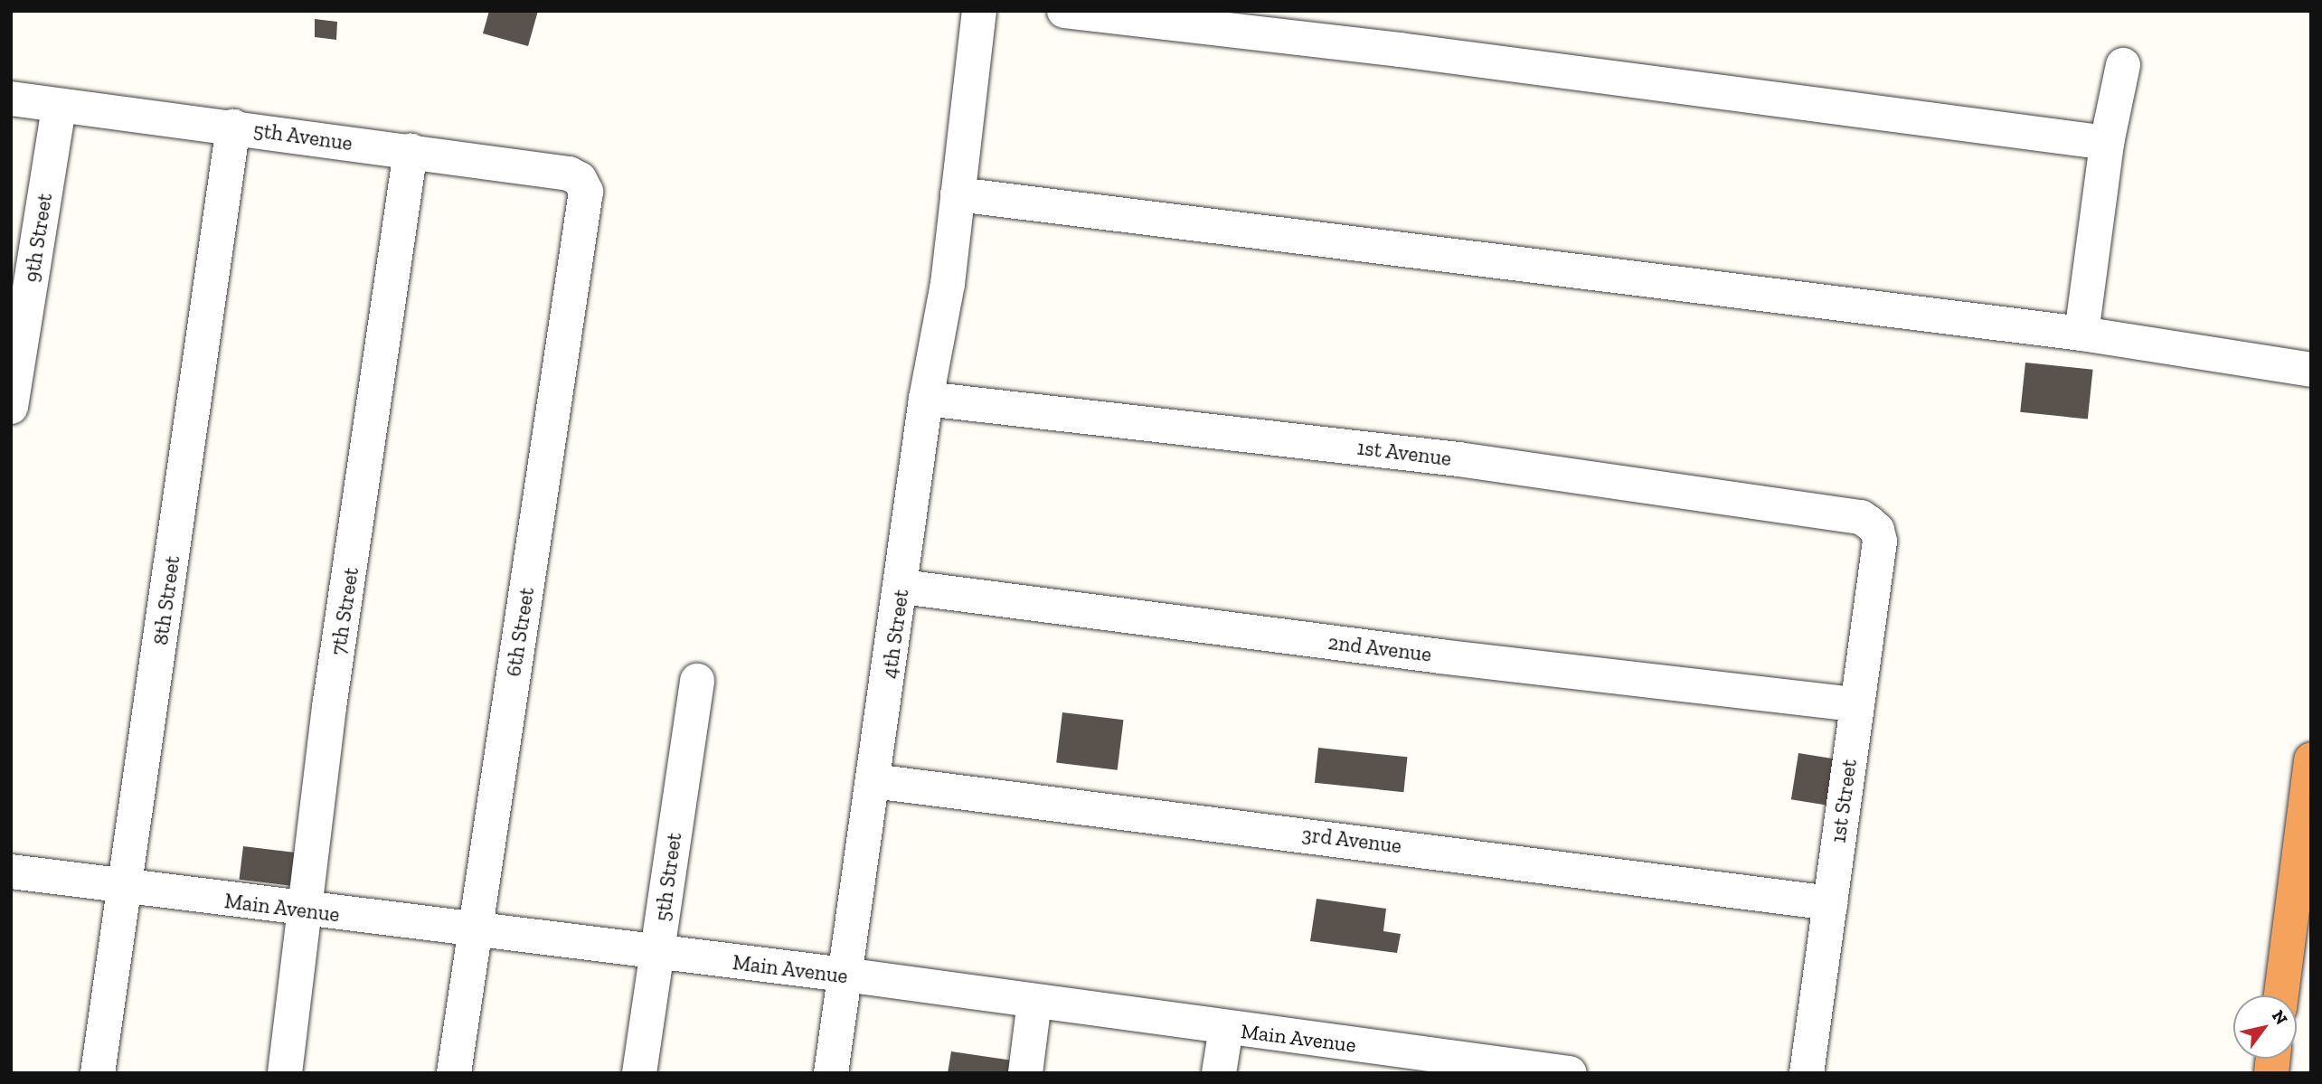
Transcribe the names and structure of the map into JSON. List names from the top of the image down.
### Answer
{
  "streets": {
    "street": [
      "5th Avenue",
      "9th Street",
      "1st Avenue",
      "8th Street",
      "7th Street",
      "6th Street",
      "4th Street",
      "2nd Avenue",
      "1st Street",
      "3rd Avenue",
      "5th Street",
      "Main Avenue"
    ]
  },
  "crossings": [
    ["5th Avenue", "9th Street"],
    ["5th Avenue", "8th Street"],
    ["5th Avenue", "7th Street"],
    ["5th Avenue", "6th Street"],
    ["1st Avenue", "4th Street"],
    ["1st Avenue", "1st Street"],
    ["8th Street", "Main Avenue"],
    ["7th Street", "Main Avenue"],
    ["6th Street", "Main Avenue"],
    ["4th Street", "2nd Avenue"],
    ["4th Street", "3rd Avenue"],
    ["4th Street", "Main Avenue"],
    ["2nd Avenue", "1st Street"],
    ["1st Street", "3rd Avenue"],
    ["5th Street", "Main Avenue"]
  ],
  "north": "top right"
}
